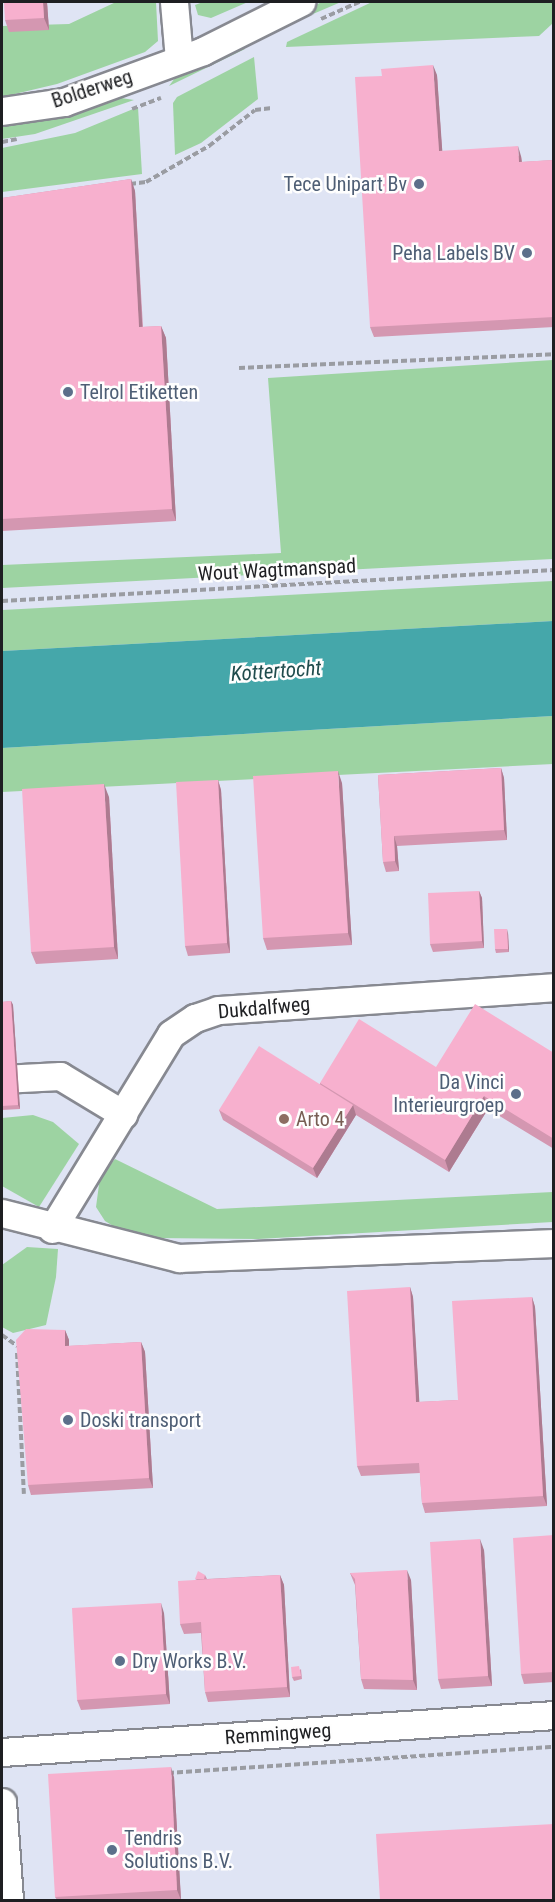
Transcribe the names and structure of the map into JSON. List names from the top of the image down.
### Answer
{
  "streets": {
    "street": ["Bolderweg", "Dukdalfweg", "Remmingweg"],
    "path": ["Wout Wagtmanspad"]
  },
  "water": ["Kottertocht"],
  "places": [
    "Tece Unipart Bv",
    "Peha Labels BV",
    "Telrol Etiketten",
    "Da Vinci Interieurgroep",
    "Arto 4",
    "Doski transport",
    "Dry Works B.V.",
    "Tendris Solutions B.V."
  ]
}
